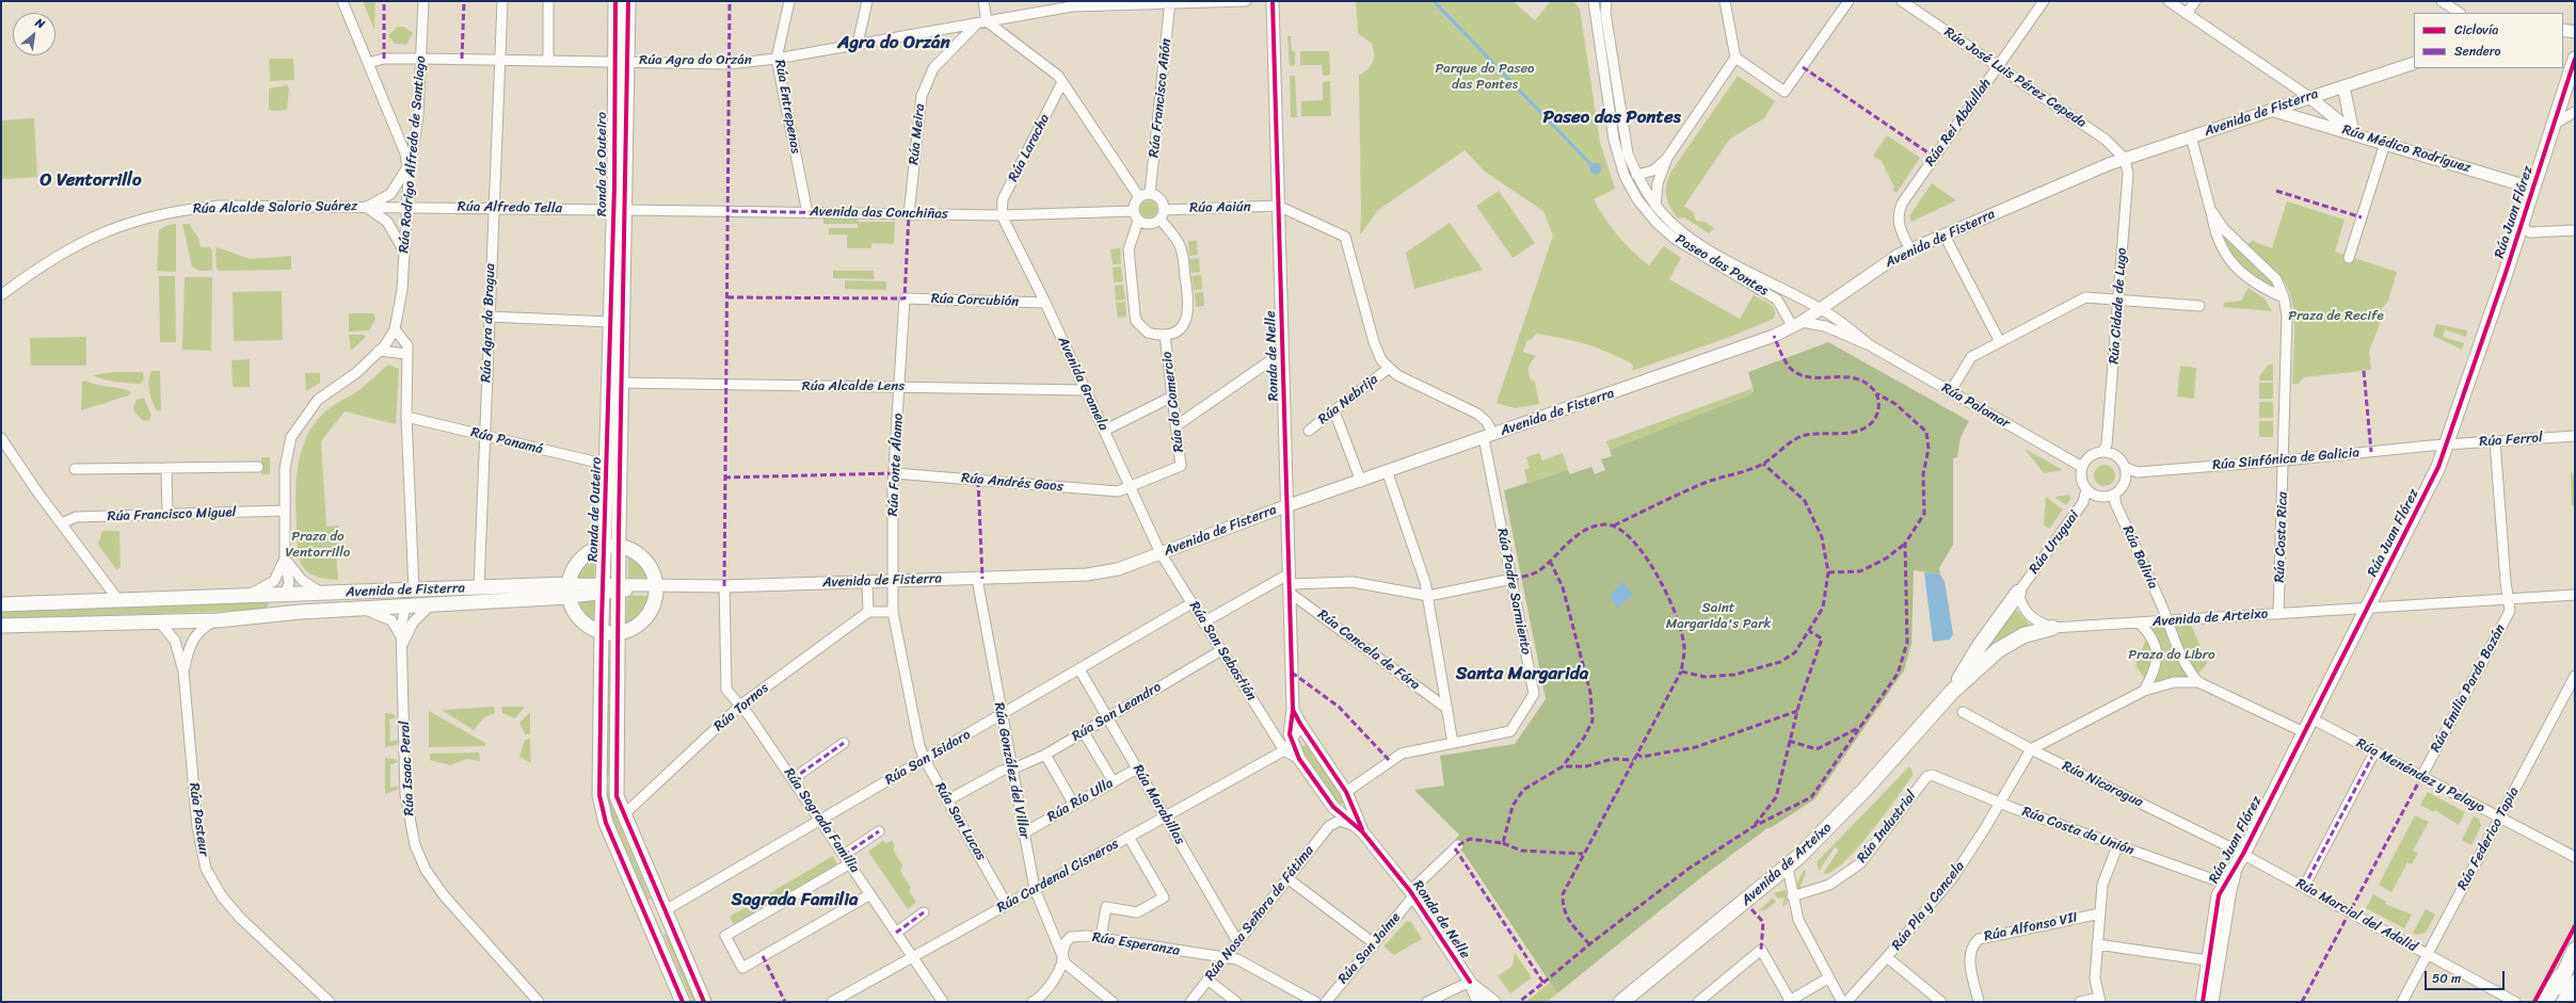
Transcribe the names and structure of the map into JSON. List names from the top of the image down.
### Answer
{
  "streets": {
    "main road": [
      "Avenida de Fisterra",
      "Ronda de Outeiro",
      "Rúa Juan Flórez",
      "Avenida de Arteixo"
    ],
    "street": [
      "Rúa Agra do Orzán",
      "Rúa José Luis Pérez Cepeda",
      "Rúa Francisco Añón",
      "Rúa Entrepenas",
      "Rúa Rei Abdullah",
      "Rúa Meira",
      "Rúa Laracha",
      "Rúa Médico Rodríguez",
      "Rúa Rodrigo Alfredo de Santiago",
      "Rúa Alcalde Salorio Suárez",
      "Rúa Alfredo Tella",
      "Rúa Aaiún",
      "Avenida das Conchiñas",
      "Paseo das Pontes",
      "Rúa Corcubión",
      "Rúa Cidade de Lugo",
      "Rúa Agra da Bragua",
      "Ronda de Nelle",
      "Avenida Gramela",
      "Rúa Alcalde Lens",
      "Rúa Nebrija",
      "Rúa do Comercio",
      "Rúa Palomar",
      "Rúa Ferrol",
      "Rúa Panamá",
      "Rúa Sinfónica de Galicia",
      "Rúa Fonte Álamo",
      "Rúa Andrés Gaos",
      "Rúa Francisco Miguel",
      "Rúa Costa Rica",
      "Rúa Uruguai",
      "Rúa Bolivia",
      "Rúa Padre Sarmiento",
      "Rúa Cancela de Fóra",
      "Rúa San Sebastián",
      "Rúa Emilia Pardo Bazán",
      "Rúa Tornos",
      "Rúa San Leandro",
      "Rúa San Isidoro",
      "Rúa Isaac Peral",
      "Rúa González del Villar",
      "Rúa Menéndez y Pelayo",
      "Rúa Nicaragua",
      "Rúa Río Ulla",
      "Rúa Marabillas",
      "Rúa Pasteur",
      "Rúa Sagrada Familia",
      "Rúa San Lucas",
      "Rúa Industrial",
      "Rúa Costa da Unión",
      "Rúa Federico Tapia",
      "Rúa Cardenal Cisneros",
      "Rúa Pla y Cancela",
      "Rúa Nosa Señora de Fátima",
      "Rúa Marcial del Adalid",
      "Rúa Alfonso VII",
      "Rúa Esperanza",
      "Rúa San Jaime"
    ]
  },
  "crossings": [
    ["Rúa Agra do Orzán", "Rúa Francisco Añón"],
    ["Rúa Agra do Orzán", "Rúa Entrepenas"],
    ["Rúa Agra do Orzán", "Rúa Meira"],
    ["Rúa Agra do Orzán", "Rúa Rodrigo Alfredo de Santiago"],
    ["Rúa Agra do Orzán", "Ronda de Outeiro"],
    ["Rúa Agra do Orzán", "Rúa Agra da Bragua"],
    ["Rúa José Luis Pérez Cepeda", "Avenida de Fisterra"],
    ["Rúa José Luis Pérez Cepeda", "Rúa Rei Abdullah"],
    ["Rúa José Luis Pérez Cepeda", "Rúa Cidade de Lugo"],
    ["Rúa Francisco Añón", "Rúa Aaiún"],
    ["Rúa Francisco Añón", "Avenida das Conchiñas"],
    ["Rúa Entrepenas", "Avenida das Conchiñas"],
    ["Avenida de Fisterra", "Rúa Rei Abdullah"],
    ["Avenida de Fisterra", "Rúa Médico Rodríguez"],
    ["Avenida de Fisterra", "Ronda de Outeiro"],
    ["Avenida de Fisterra", "Paseo das Pontes"],
    ["Avenida de Fisterra", "Rúa Cidade de Lugo"],
    ["Avenida de Fisterra", "Rúa Agra da Bragua"],
    ["Avenida de Fisterra", "Ronda de Nelle"],
    ["Avenida de Fisterra", "Avenida Gramela"],
    ["Avenida de Fisterra", "Rúa Palomar"],
    ["Avenida de Fisterra", "Rúa Fonte Álamo"],
    ["Avenida de Fisterra", "Rúa Padre Sarmiento"],
    ["Avenida de Fisterra", "Rúa San Sebastián"],
    ["Avenida de Fisterra", "Rúa Isaac Peral"],
    ["Avenida de Fisterra", "Rúa González del Villar"],
    ["Avenida de Fisterra", "Rúa Pasteur"],
    ["Avenida de Fisterra", "Rúa Sagrada Familia"],
    ["Rúa Meira", "Avenida das Conchiñas"],
    ["Rúa Laracha", "Avenida das Conchiñas"],
    ["Rúa Laracha", "Avenida Gramela"],
    ["Rúa Médico Rodríguez", "Rúa Juan Flórez"],
    ["Rúa Rodrigo Alfredo de Santiago", "Rúa Alcalde Salorio Suárez"],
    ["Rúa Rodrigo Alfredo de Santiago", "Rúa Alfredo Tella"],
    ["Ronda de Outeiro", "Rúa Alfredo Tella"],
    ["Ronda de Outeiro", "Avenida das Conchiñas"],
    ["Ronda de Outeiro", "Rúa Alcalde Lens"],
    ["Ronda de Outeiro", "Rúa Panamá"],
    ["Ronda de Outeiro", "Rúa Tornos"],
    ["Ronda de Outeiro", "Rúa San Isidoro"],
    ["Rúa Alcalde Salorio Suárez", "Rúa Alfredo Tella"],
    ["Rúa Alfredo Tella", "Avenida das Conchiñas"],
    ["Rúa Alfredo Tella", "Rúa Agra da Bragua"],
    ["Rúa Aaiún", "Avenida das Conchiñas"],
    ["Rúa Aaiún", "Ronda de Nelle"],
    ["Rúa Juan Flórez", "Rúa Ferrol"],
    ["Rúa Juan Flórez", "Rúa Sinfónica de Galicia"],
    ["Rúa Juan Flórez", "Avenida de Arteixo"],
    ["Rúa Juan Flórez", "Rúa Menéndez y Pelayo"],
    ["Rúa Juan Flórez", "Rúa Nicaragua"],
    ["Rúa Juan Flórez", "Rúa Costa da Unión"],
    ["Rúa Juan Flórez", "Rúa Marcial del Adalid"],
    ["Avenida das Conchiñas", "Avenida Gramela"],
    ["Paseo das Pontes", "Rúa Palomar"],
    ["Rúa Corcubión", "Avenida Gramela"],
    ["Rúa Corcubión", "Rúa Fonte Álamo"],
    ["Rúa Cidade de Lugo", "Rúa Palomar"],
    ["Rúa Cidade de Lugo", "Rúa Sinfónica de Galicia"],
    ["Rúa Cidade de Lugo", "Rúa Uruguai"],
    ["Rúa Cidade de Lugo", "Rúa Bolivia"],
    ["Rúa Agra da Bragua", "Rúa Panamá"],
    ["Ronda de Nelle", "Rúa Padre Sarmiento"],
    ["Ronda de Nelle", "Rúa Cancela de Fóra"],
    ["Ronda de Nelle", "Rúa San Sebastián"],
    ["Ronda de Nelle", "Rúa Cardenal Cisneros"],
    ["Ronda de Nelle", "Rúa Nosa Señora de Fátima"],
    ["Ronda de Nelle", "Rúa San Jaime"],
    ["Avenida Gramela", "Rúa Alcalde Lens"],
    ["Avenida Gramela", "Rúa do Comercio"],
    ["Avenida Gramela", "Rúa Andrés Gaos"],
    ["Avenida Gramela", "Rúa San Sebastián"],
    ["Rúa Alcalde Lens", "Rúa Fonte Álamo"],
    ["Rúa do Comercio", "Rúa Andrés Gaos"],
    ["Rúa Palomar", "Rúa Sinfónica de Galicia"],
    ["Rúa Palomar", "Rúa Uruguai"],
    ["Rúa Palomar", "Rúa Bolivia"],
    ["Rúa Ferrol", "Rúa Sinfónica de Galicia"],
    ["Rúa Ferrol", "Rúa Emilia Pardo Bazán"],
    ["Rúa Sinfónica de Galicia", "Rúa Uruguai"],
    ["Rúa Sinfónica de Galicia", "Rúa Bolivia"],
    ["Rúa Fonte Álamo", "Rúa Andrés Gaos"],
    ["Rúa Fonte Álamo", "Rúa San Lucas"],
    ["Rúa Costa Rica", "Avenida de Arteixo"],
    ["Rúa Uruguai", "Rúa Bolivia"],
    ["Rúa Uruguai", "Avenida de Arteixo"],
    ["Rúa Bolivia", "Avenida de Arteixo"],
    ["Avenida de Arteixo", "Rúa Emilia Pardo Bazán"],
    ["Rúa San Sebastián", "Rúa San Leandro"],
    ["Rúa San Sebastián", "Rúa San Isidoro"],
    ["Rúa San Sebastián", "Rúa Cardenal Cisneros"],
    ["Rúa Emilia Pardo Bazán", "Rúa Menéndez y Pelayo"],
    ["Rúa Tornos", "Rúa Sagrada Familia"],
    ["Rúa San Leandro", "Rúa González del Villar"],
    ["Rúa San Leandro", "Rúa Marabillas"],
    ["Rúa San Leandro", "Rúa San Lucas"],
    ["Rúa San Isidoro", "Rúa González del Villar"],
    ["Rúa San Isidoro", "Rúa Marabillas"],
    ["Rúa San Isidoro", "Rúa Sagrada Familia"],
    ["Rúa San Isidoro", "Rúa San Lucas"],
    ["Rúa González del Villar", "Rúa Río Ulla"],
    ["Rúa González del Villar", "Rúa Cardenal Cisneros"],
    ["Rúa González del Villar", "Rúa Esperanza"],
    ["Rúa Menéndez y Pelayo", "Rúa Federico Tapia"],
    ["Rúa Nicaragua", "Rúa Pla y Cancela"],
    ["Rúa Nicaragua", "Rúa Marcial del Adalid"],
    ["Rúa Río Ulla", "Rúa Marabillas"],
    ["Rúa Marabillas", "Rúa Cardenal Cisneros"],
    ["Rúa Marabillas", "Rúa Nosa Señora de Fátima"],
    ["Rúa Sagrada Familia", "Rúa Cardenal Cisneros"],
    ["Rúa San Lucas", "Rúa Cardenal Cisneros"],
    ["Rúa Industrial", "Rúa Costa da Unión"],
    ["Rúa Costa da Unión", "Rúa Pla y Cancela"],
    ["Rúa Federico Tapia", "Rúa Marcial del Adalid"],
    ["Rúa Nosa Señora de Fátima", "Rúa Esperanza"]
  ],
  "districts": [
    "Agra do Orzán",
    "Paseo das Pontes",
    "O Ventorrillo",
    "Santa Margarida",
    "Sagrada Familia"
  ],
  "parks": [
    "Parque do Paseo das Pontes",
    "Praza de Recife",
    "Praza do Ventorrillo",
    "Saint Margarida's Park",
    "Praza do Libro"
  ],
  "legend": ["Ciclovía", "Sendero"],
  "scale_bar": "50 m",
  "north": "top right"
}
